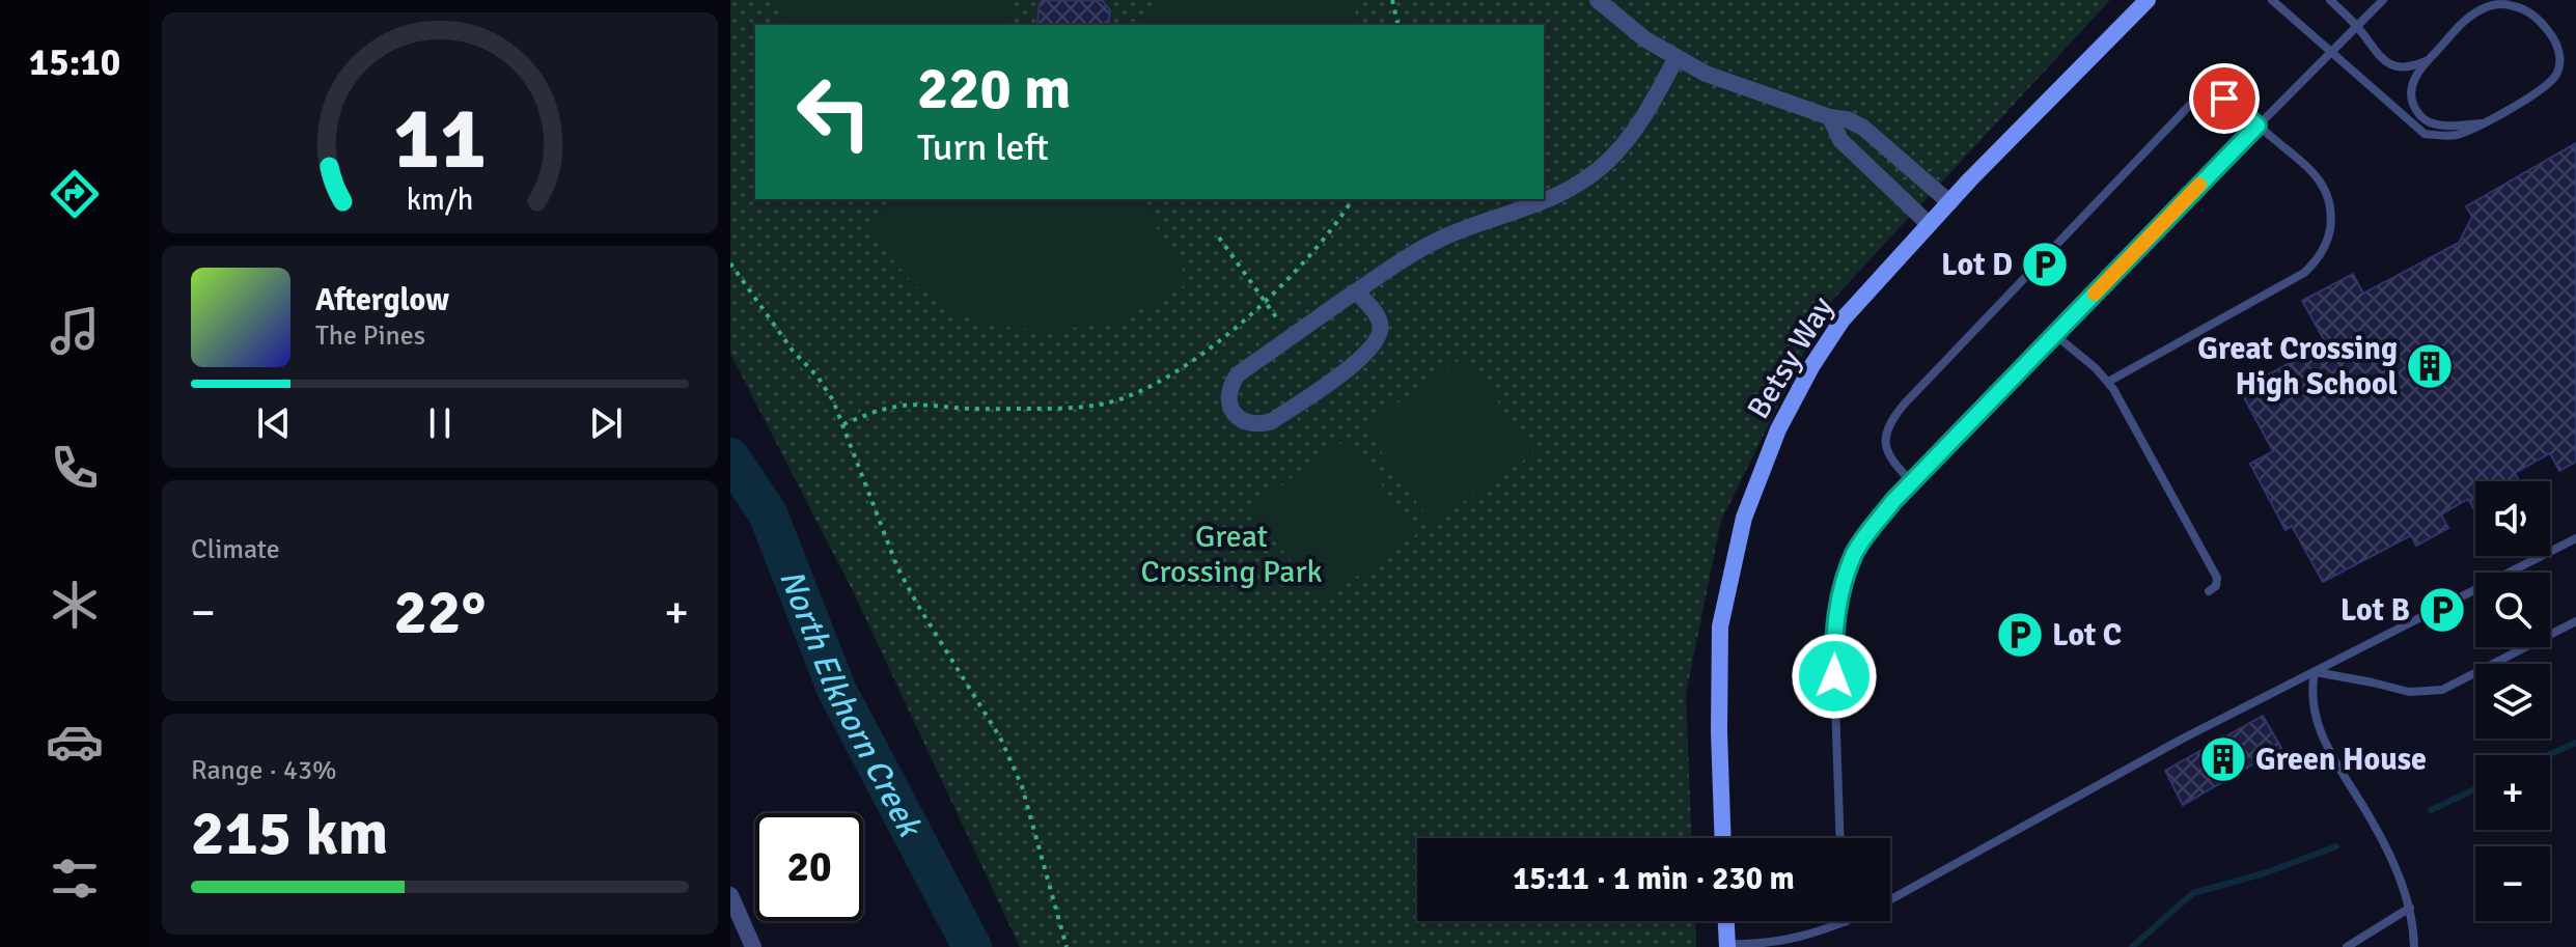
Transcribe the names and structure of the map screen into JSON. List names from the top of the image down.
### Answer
{
  "streets": {
    "street": ["Betsy Way"]
  },
  "water": ["North Elkhorn Creek"],
  "parks": ["Great Crossing Park"],
  "places": {
    "parking": ["Lot D", "Lot B", "Lot C"],
    "building": ["Great Crossing High School", "Green House"]
  },
  "page": {
    "tabs": "15:10",
    "turn": ["220 m", "Turn left"],
    "song": ["Afterglow", "The Pines"],
    "tile": [
      "Climate",
      ["Range · 43%", "215 km"]
    ],
    "map_buttons": ["+", "−"],
    "heat": ["−", "22°", "+"],
    "limit": "20",
    "trip": "15:11 · 1 min · 230 m",
    "gauge": ["11", "km/h"]
  }
}
